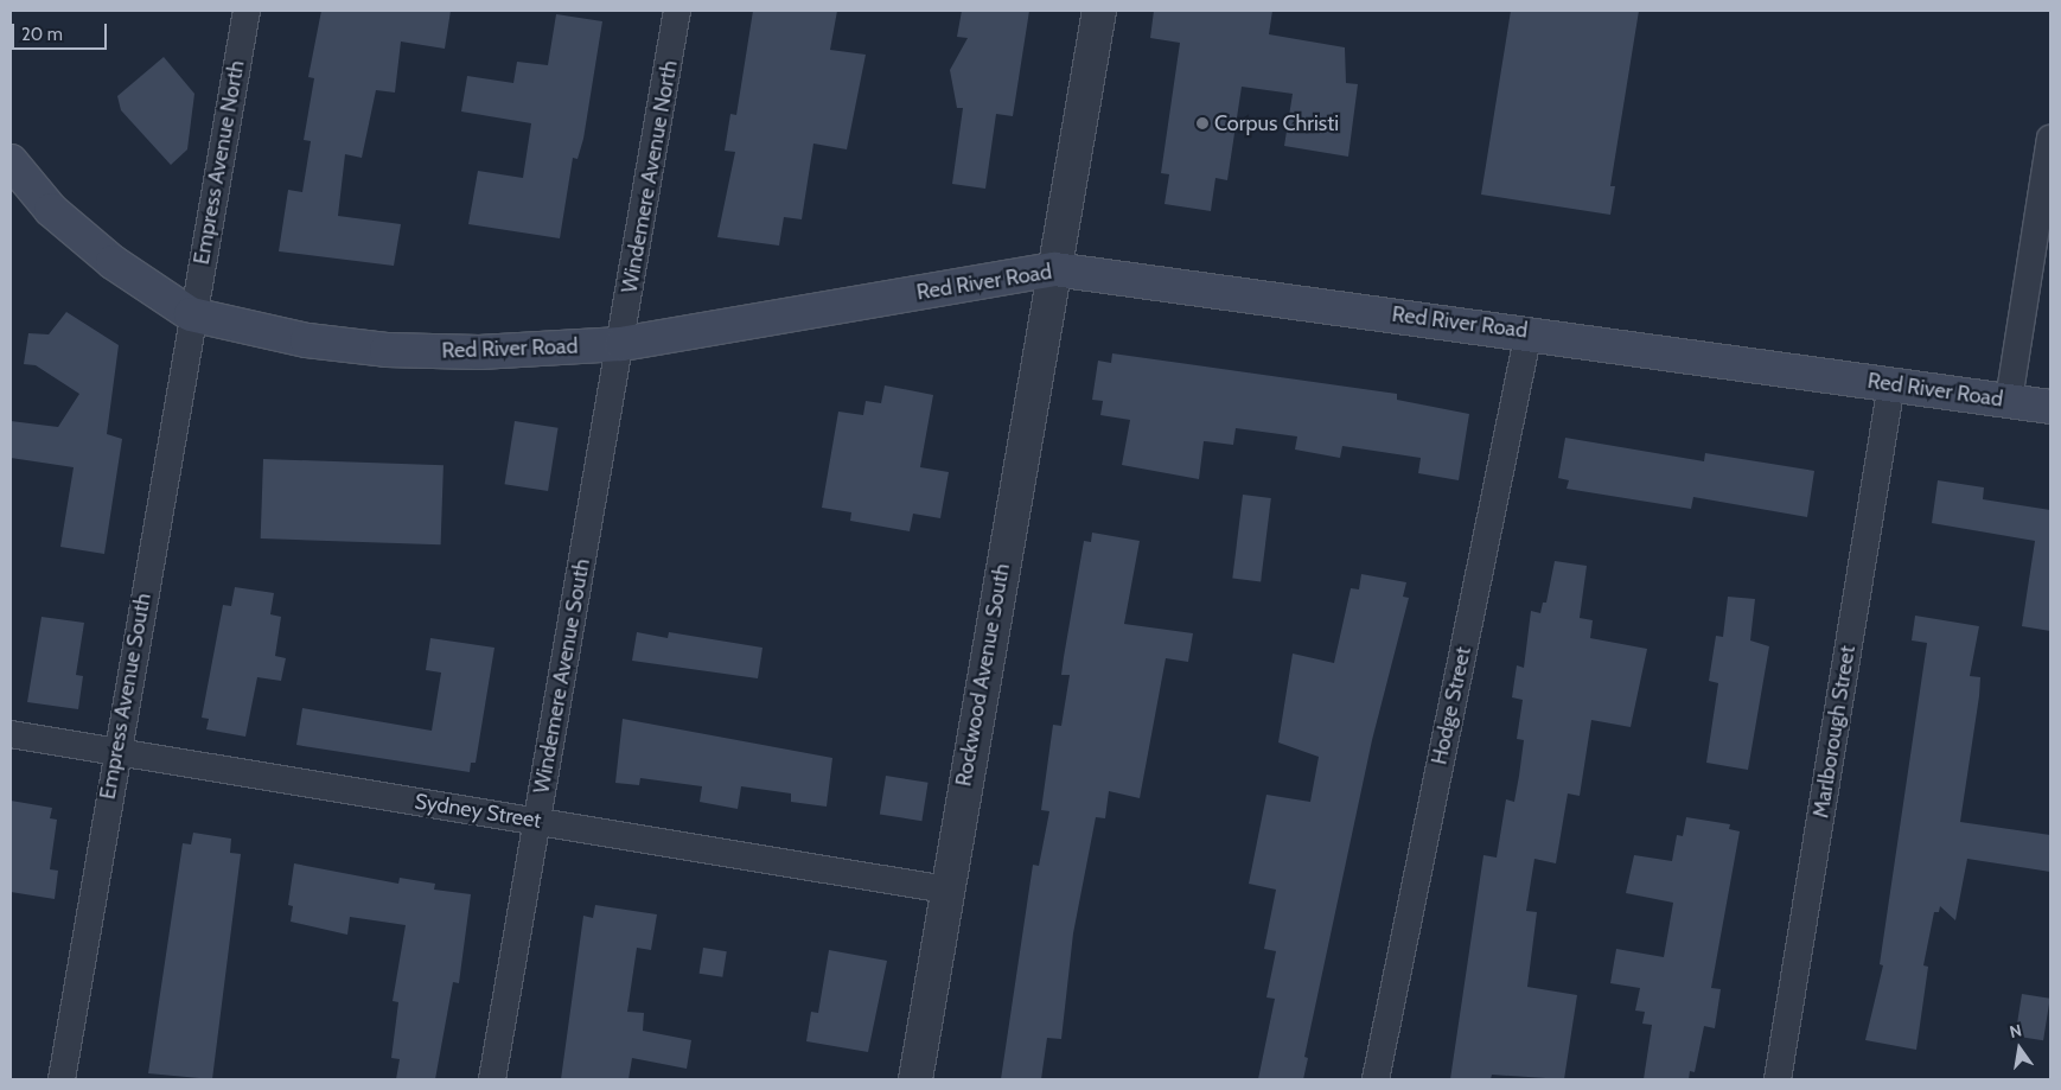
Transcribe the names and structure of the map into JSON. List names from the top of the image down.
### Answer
{
  "streets": {
    "main road": ["Red River Road"],
    "street": [
      "Empress Avenue North",
      "Windemere Avenue North",
      "Rockwood Avenue South",
      "Windemere Avenue South",
      "Empress Avenue South",
      "Hodge Street",
      "Marlborough Street",
      "Sydney Street"
    ]
  },
  "crossings": [
    ["Empress Avenue North", "Red River Road"],
    ["Empress Avenue North", "Empress Avenue South"],
    ["Windemere Avenue North", "Red River Road"],
    ["Windemere Avenue North", "Windemere Avenue South"],
    ["Red River Road", "Rockwood Avenue South"],
    ["Red River Road", "Windemere Avenue South"],
    ["Red River Road", "Empress Avenue South"],
    ["Red River Road", "Hodge Street"],
    ["Red River Road", "Marlborough Street"],
    ["Rockwood Avenue South", "Sydney Street"],
    ["Windemere Avenue South", "Sydney Street"],
    ["Empress Avenue South", "Sydney Street"]
  ],
  "places": ["Corpus Christi"],
  "scale_bar": "20 m",
  "north": "top"
}
